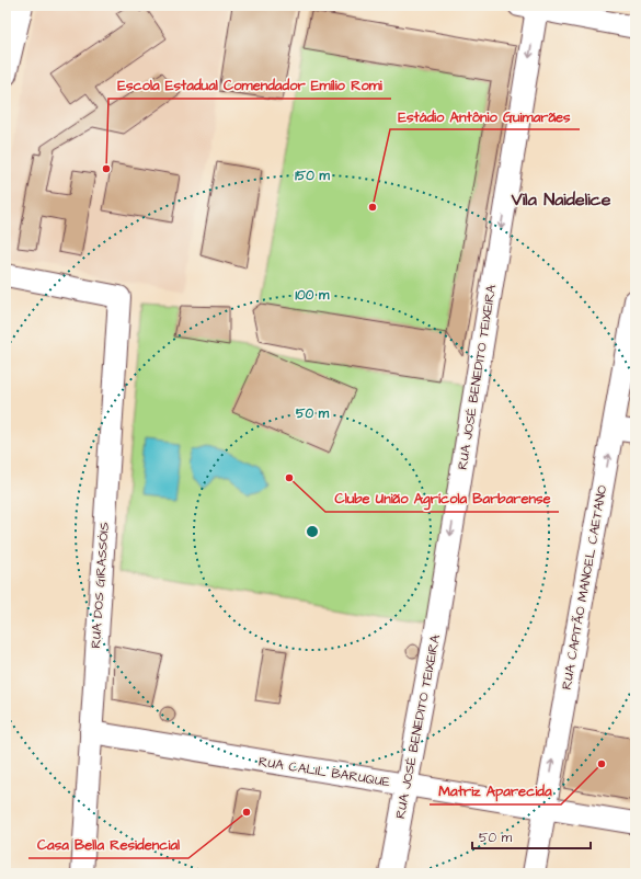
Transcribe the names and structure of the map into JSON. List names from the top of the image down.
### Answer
{
  "streets": {
    "street": [
      "RUA JOSÉ BENEDITO TEIXEIRA",
      "RUA DOS GIRASSÓIS",
      "RUA CAPITÃO MANOEL CAETANO",
      "RUA CALIL BARUQUE"
    ]
  },
  "crossings": [
    ["RUA JOSÉ BENEDITO TEIXEIRA", "RUA CALIL BARUQUE"],
    ["RUA DOS GIRASSÓIS", "RUA CALIL BARUQUE"],
    ["RUA CAPITÃO MANOEL CAETANO", "RUA CALIL BARUQUE"]
  ],
  "one_way": ["RUA JOSÉ BENEDITO TEIXEIRA", "RUA CAPITÃO MANOEL CAETANO"],
  "districts": ["Vila Naidelice"],
  "places": [
    "Escola Estadual Comendador Emílio Romi",
    "Estádio Antônio Guimarães",
    "Clube União Agrícola Barbarense",
    "Matriz Aparecida",
    "Casa Bella Residencial"
  ],
  "scale_bar": "50 m",
  "rings": ["150 m", "100 m", "50 m"]
}
